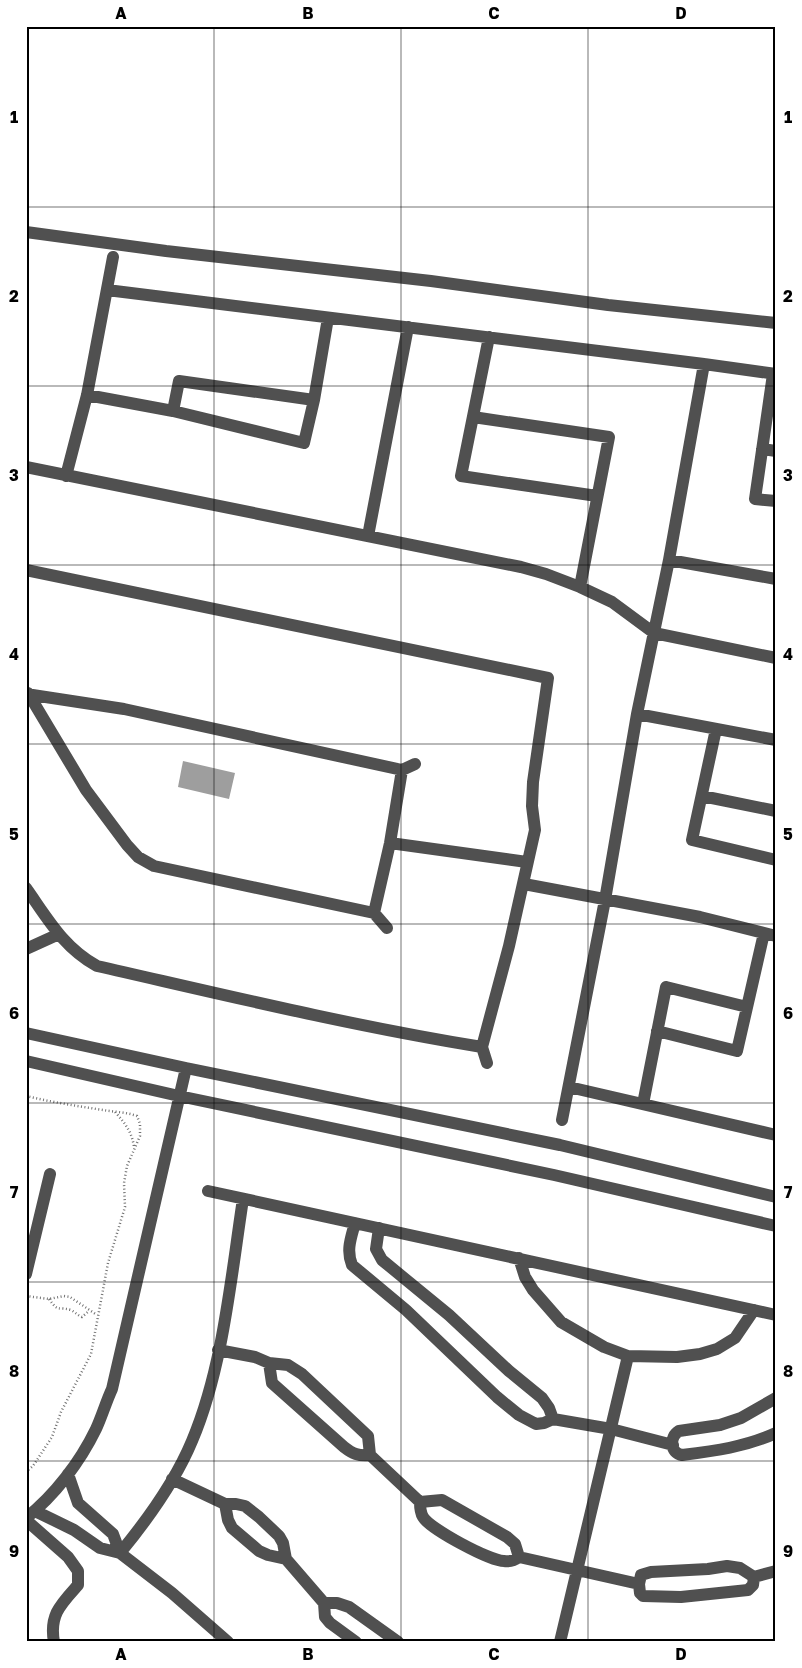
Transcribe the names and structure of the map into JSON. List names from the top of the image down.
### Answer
{
  "grid": {
    "columns": [
      "A",
      "B",
      "C",
      "D"
    ],
    "rows": [
      "1",
      "2",
      "3",
      "4",
      "5",
      "6",
      "7",
      "8",
      "9"
    ]
  }
}
